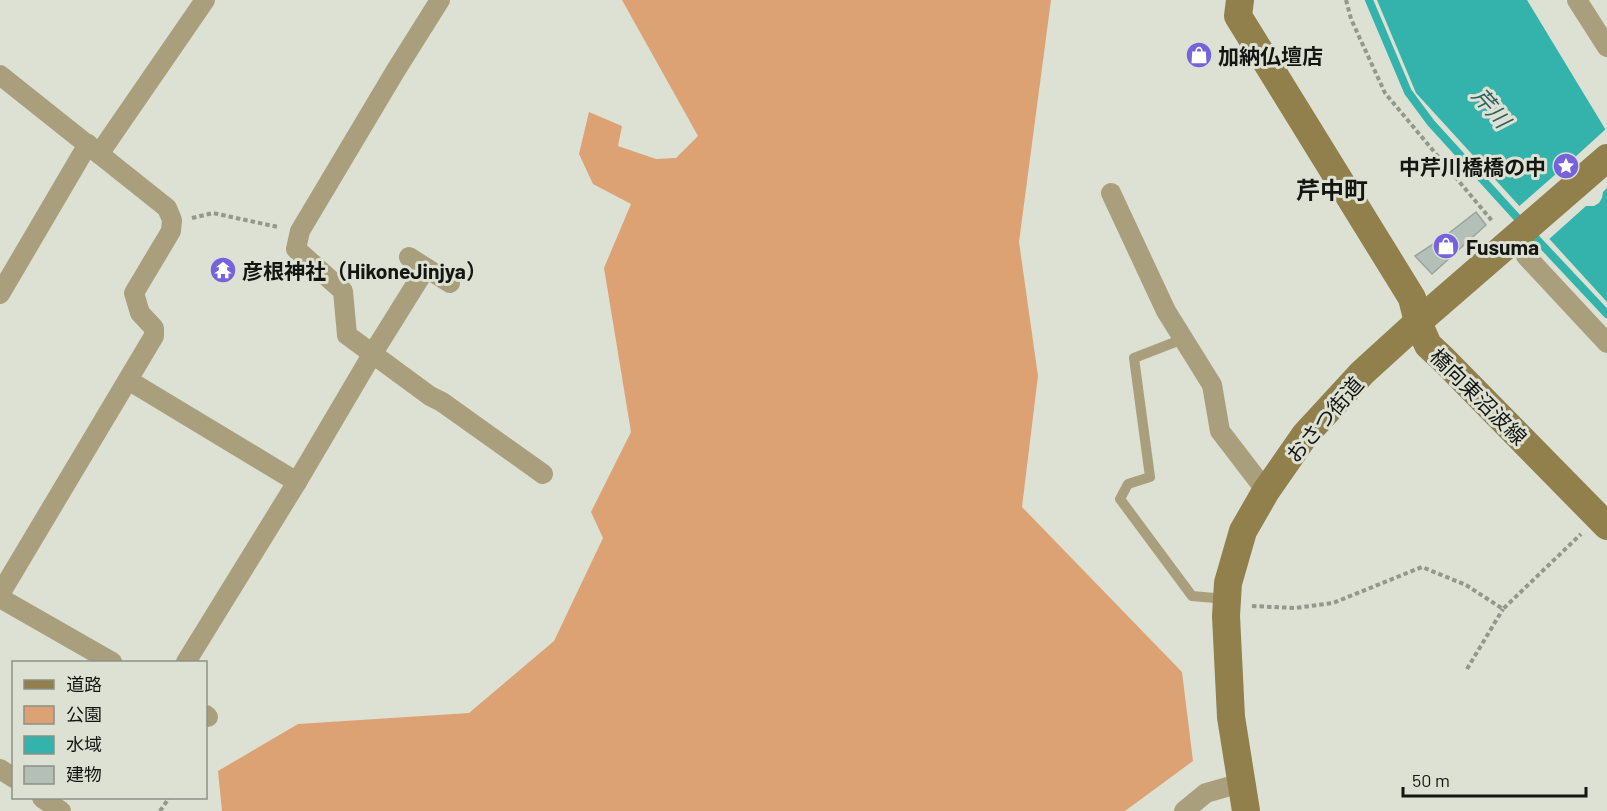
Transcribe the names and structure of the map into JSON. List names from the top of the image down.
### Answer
{
  "streets": {
    "street": ["橋向東沼波線", "おさつ街道"]
  },
  "crossings": [
    ["橋向東沼波線", "おさつ街道"]
  ],
  "districts": ["芹中町"],
  "water": ["芹川"],
  "places": {
    "shop": ["加納仏壇店", "Fusuma"],
    "place": ["中芹川橋橋の中"],
    "temple": ["彦根神社（HikoneJinjya）"]
  },
  "legend": [
    "道路",
    "公園",
    "水域",
    "建物"
  ],
  "scale_bar": "50 m"
}
